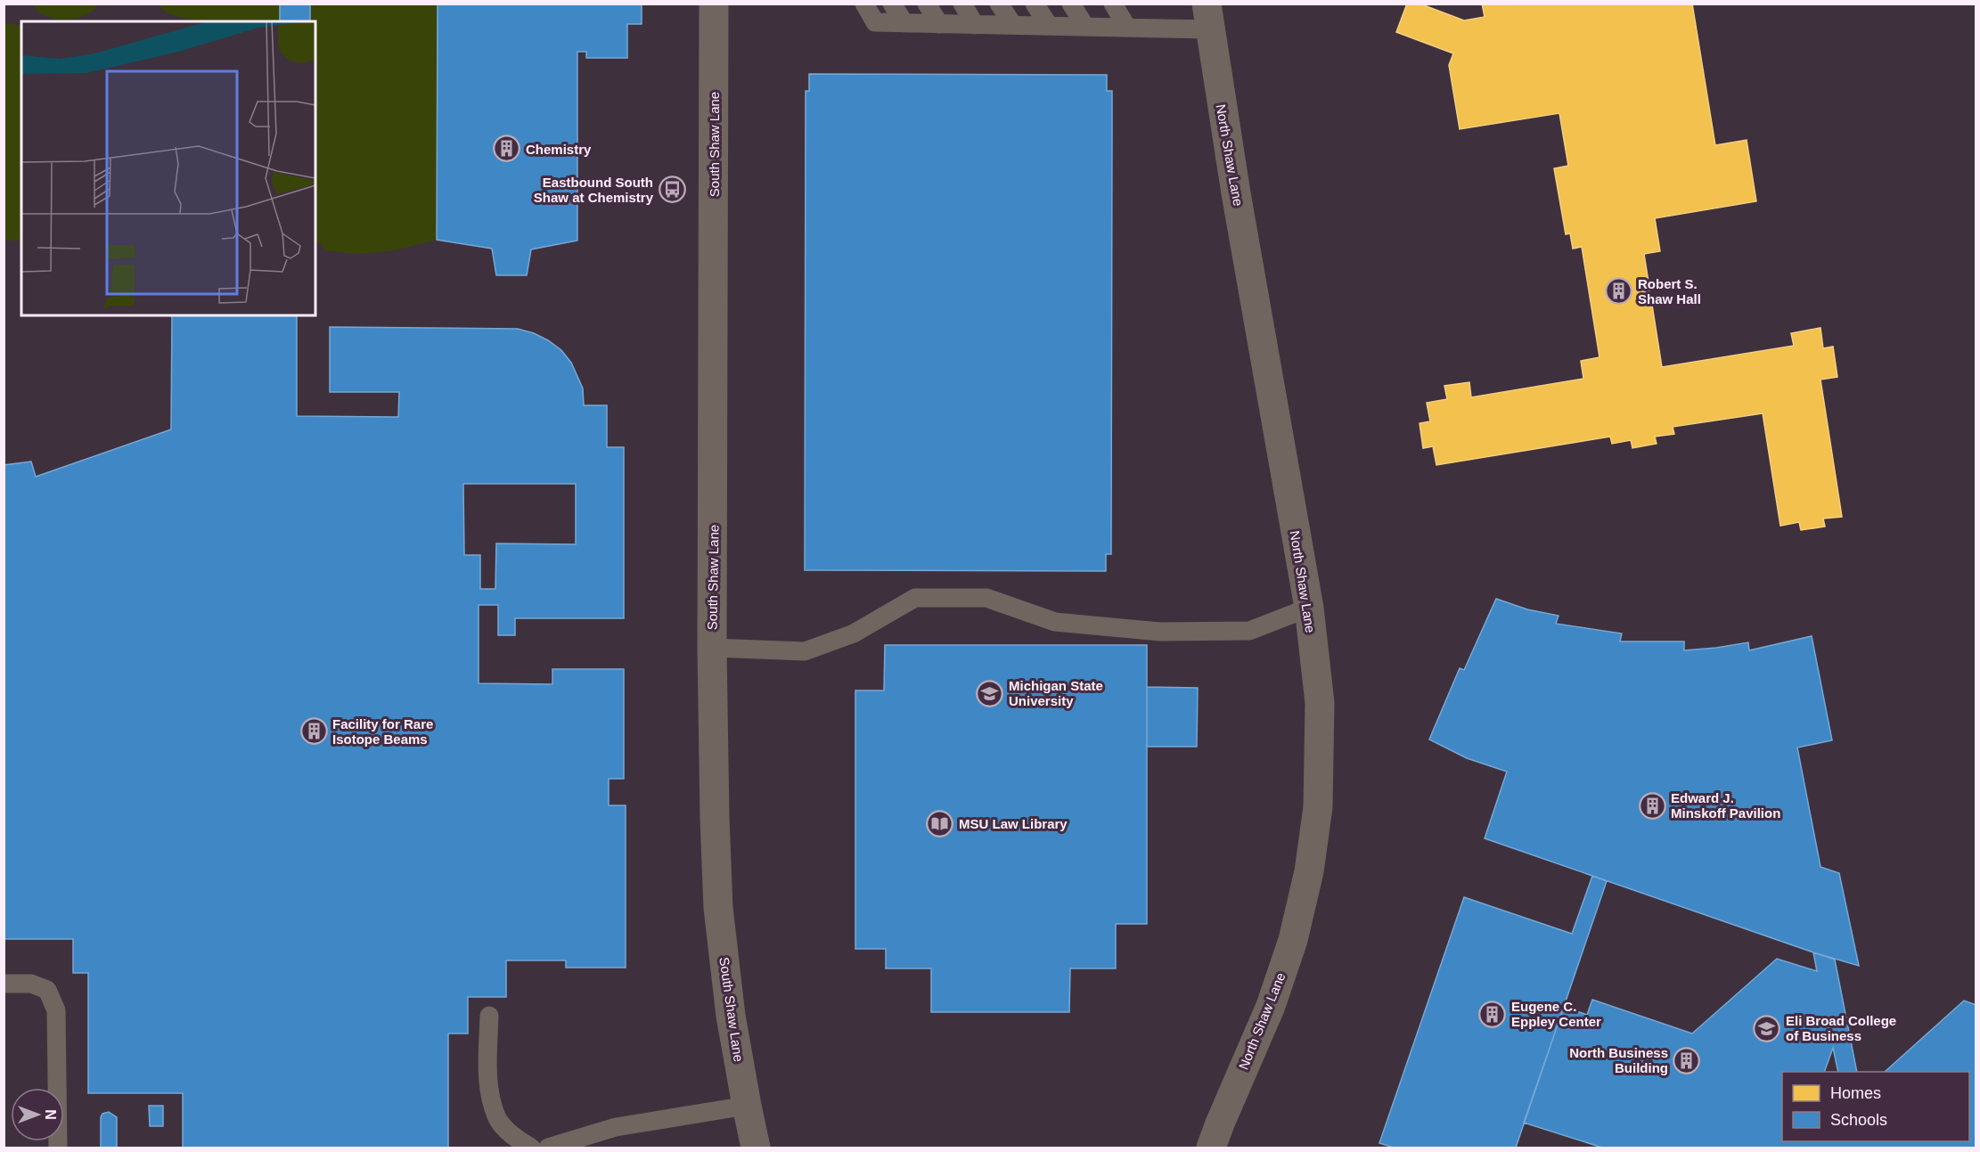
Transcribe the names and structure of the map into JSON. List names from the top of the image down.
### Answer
{
  "streets": {
    "street": ["South Shaw Lane", "North Shaw Lane"]
  },
  "places": {
    "building": [
      "Chemistry",
      "Robert S. Shaw Hall",
      "Facility for Rare Isotope Beams",
      "Edward J. Minskoff Pavilion",
      "Eugene C. Eppley Center",
      "North Business Building"
    ],
    "bus stop": ["Eastbound South Shaw at Chemistry"],
    "school or university": ["Michigan State University", "Eli Broad College of Business"],
    "library": ["MSU Law Library"]
  },
  "legend": ["Homes", "Schools"],
  "north": "right"
}
